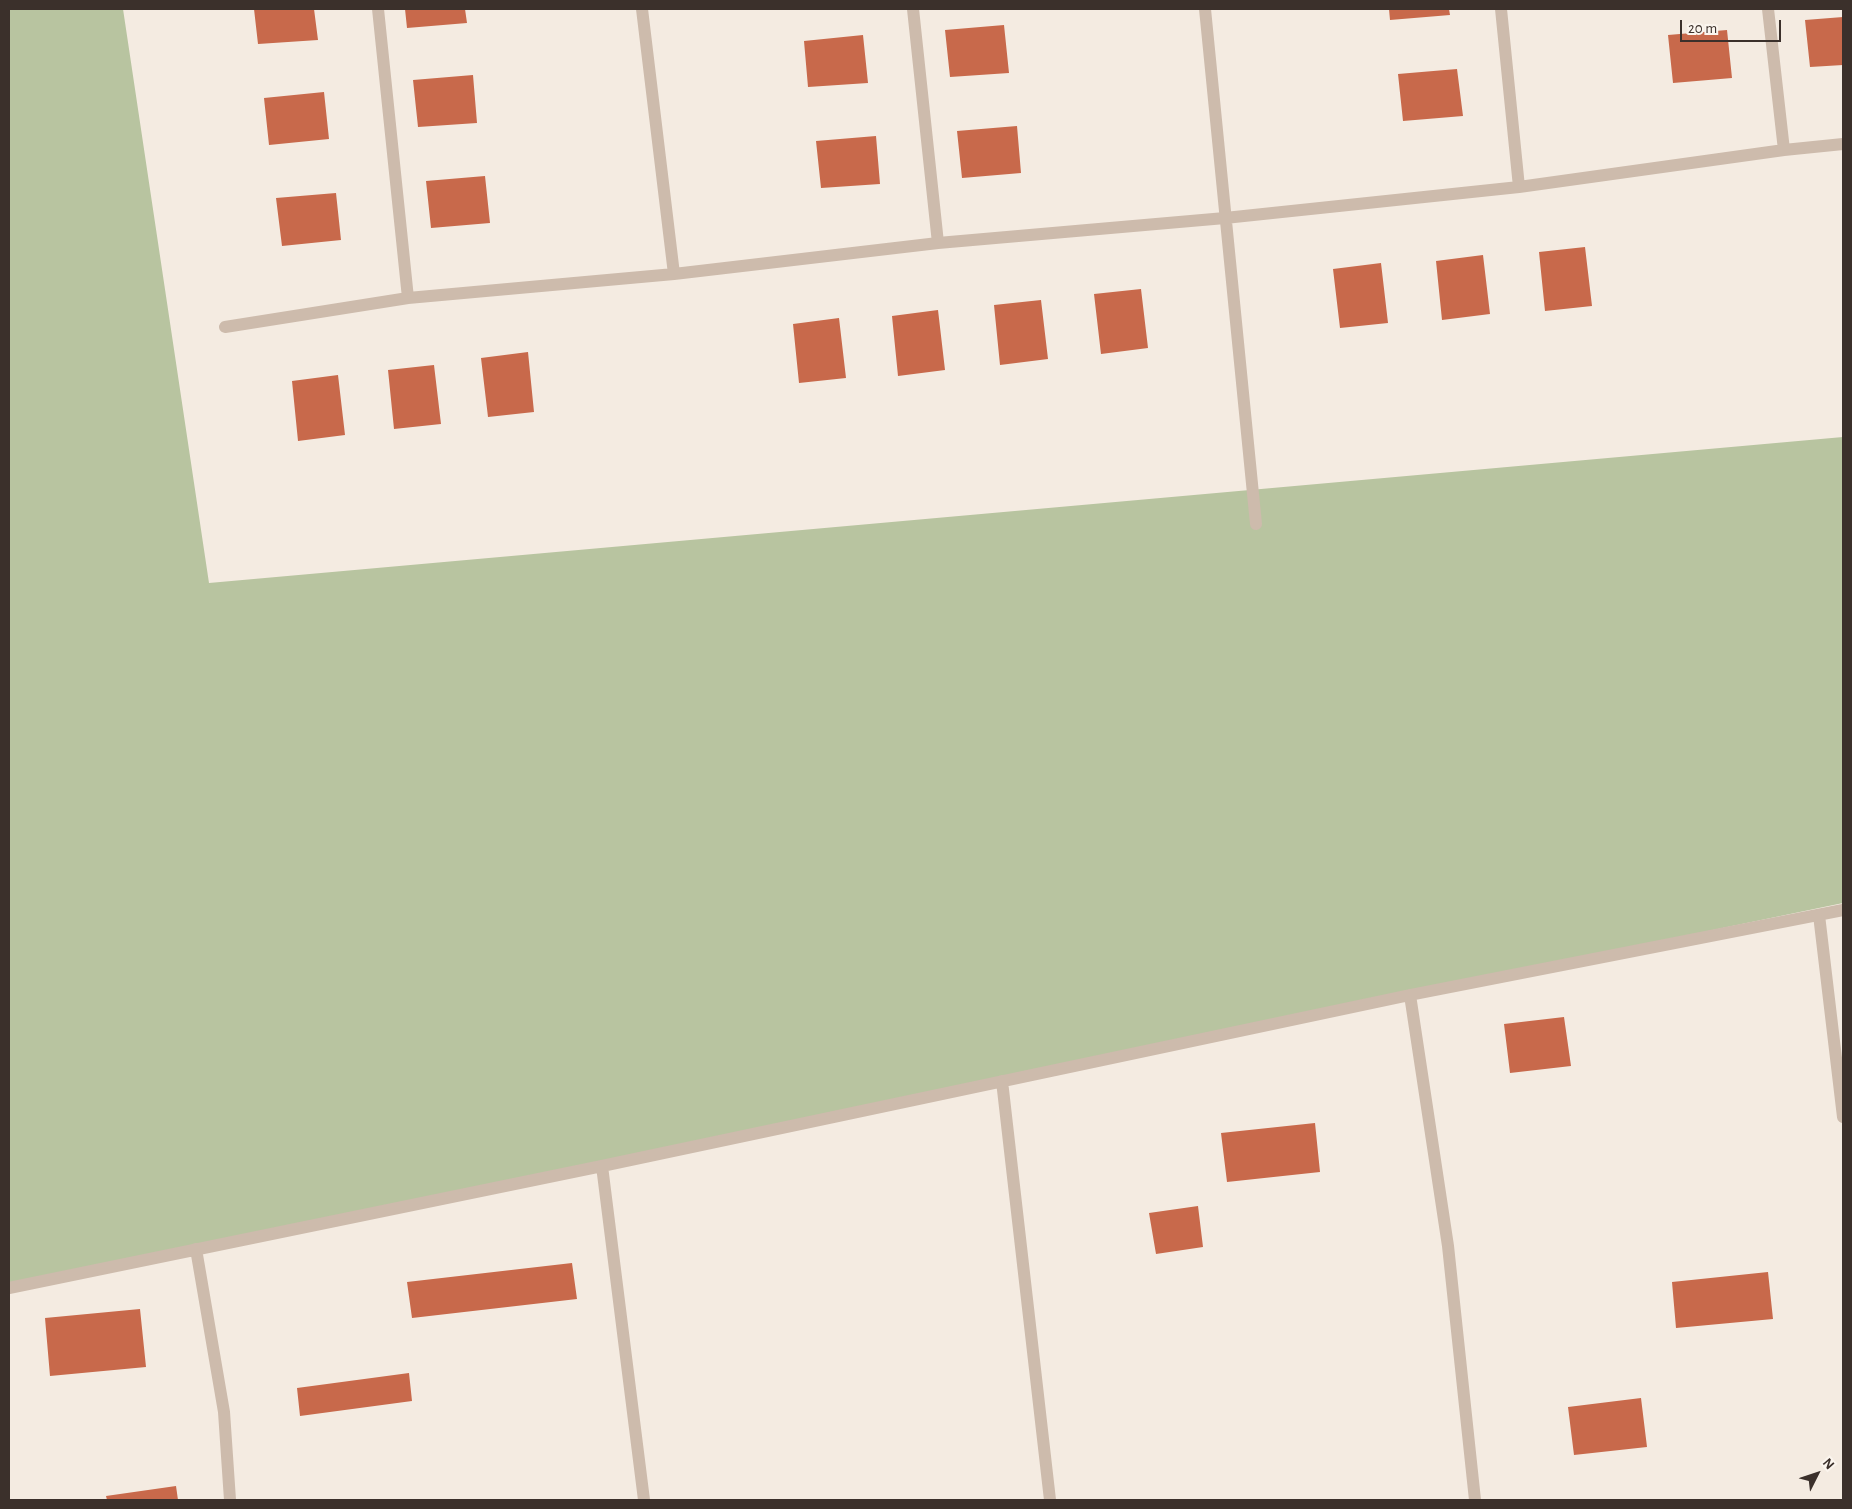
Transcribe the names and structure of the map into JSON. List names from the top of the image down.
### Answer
{
  "scale_bar": "20 m",
  "north": "top right"
}
